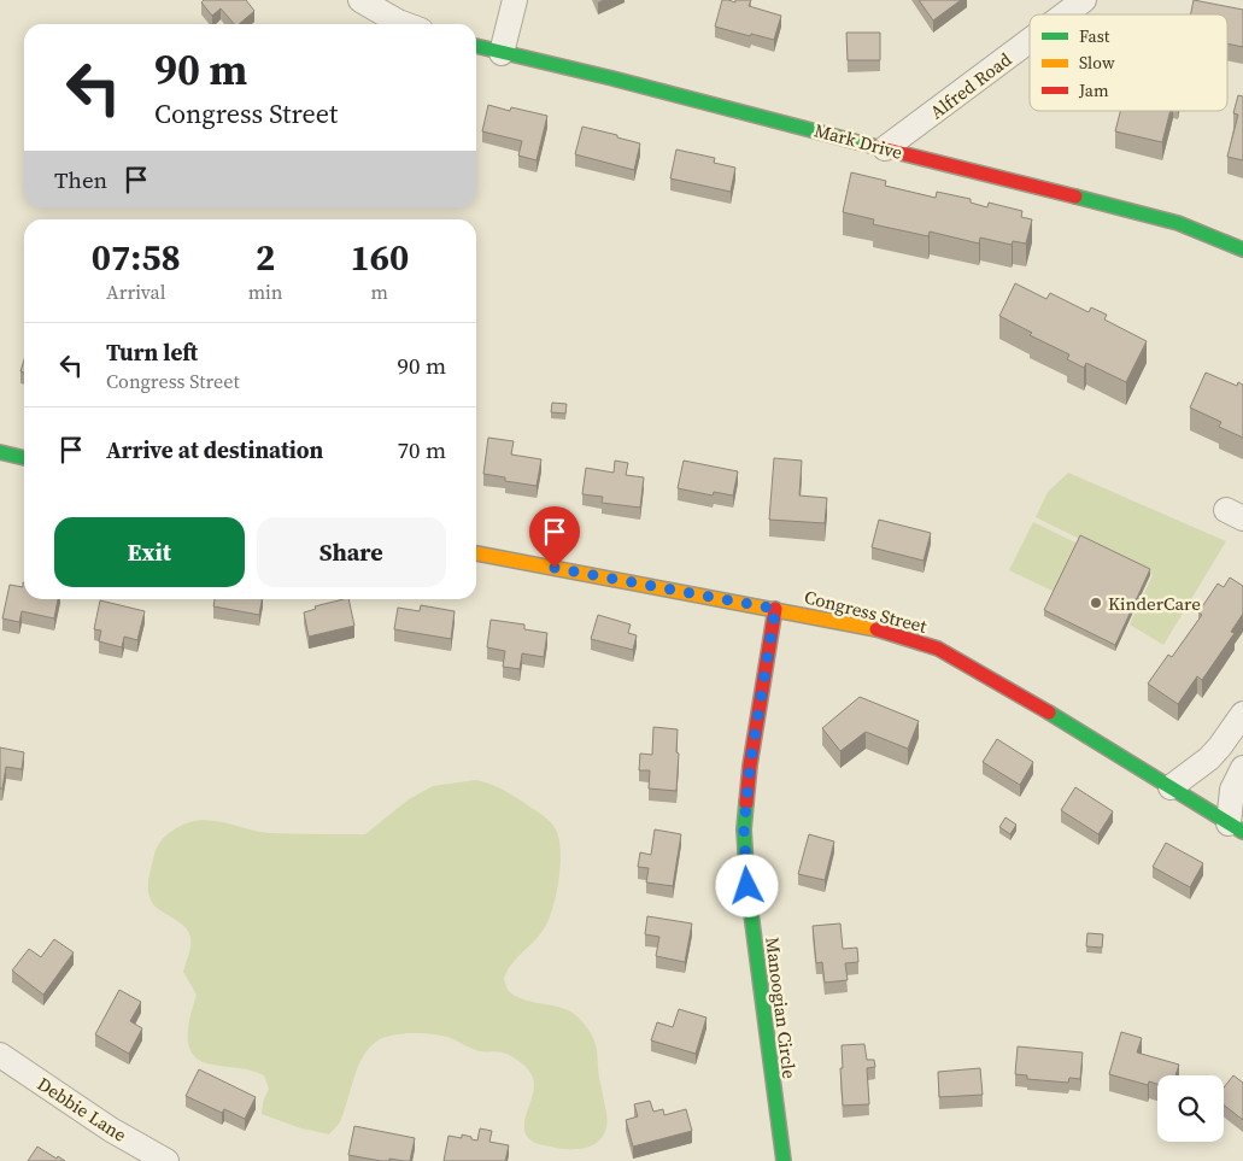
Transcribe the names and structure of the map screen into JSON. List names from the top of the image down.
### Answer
{
  "streets": {
    "street": [
      "Alfred Road",
      "Mark Drive",
      "Congress Street",
      "Manoogian Circle",
      "Debbie Lane"
    ]
  },
  "crossings": [
    ["Alfred Road", "Mark Drive"],
    ["Congress Street", "Manoogian Circle"]
  ],
  "places": ["KinderCare"],
  "legend": ["Fast", "Slow", "Jam"],
  "page": {
    "turn": ["90 m", "Congress Street"],
    "then": "Then",
    "eta": [
      "07:58",
      "Arrival",
      "2",
      "min",
      "160",
      "m"
    ],
    "list": [
      {
        "name": "Turn left",
        "note": "Congress Street",
        "value": "90 m"
      },
      {
        "name": "Arrive at destination",
        "value": "70 m"
      }
    ],
    "buttons": ["Exit", "Share"]
  }
}
